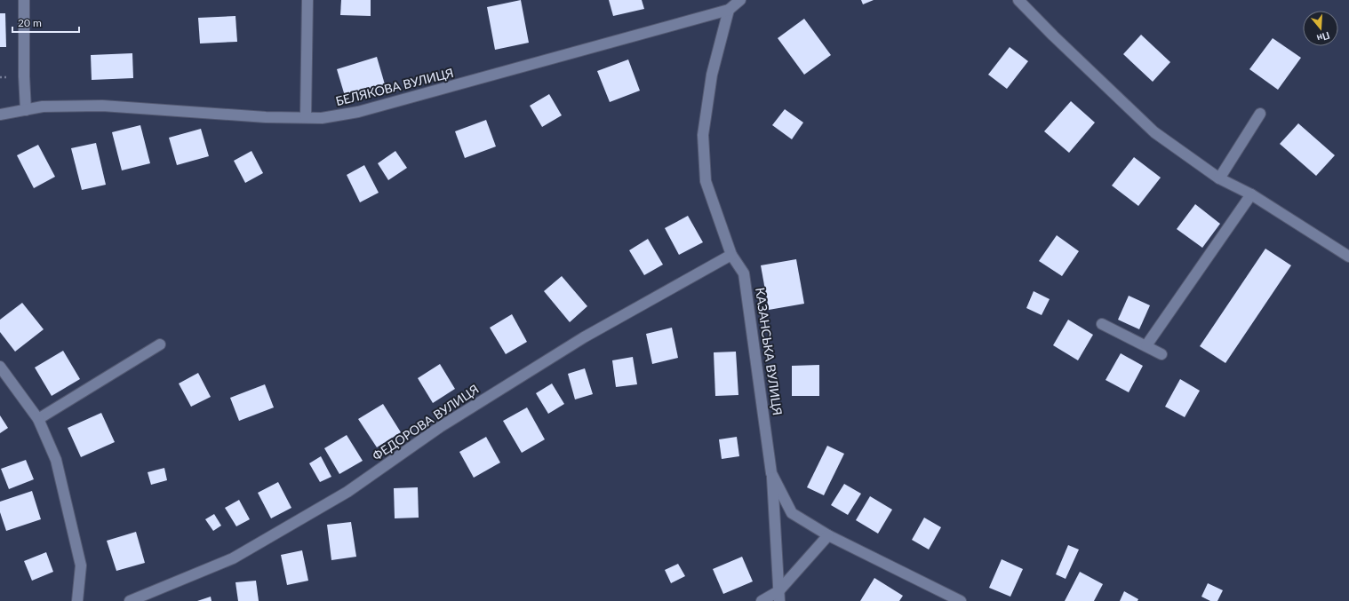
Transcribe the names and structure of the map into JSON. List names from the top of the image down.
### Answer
{
  "streets": {
    "street": ["БЕЛЯКОВА ВУЛИЦЯ", "КАЗАНСЬКА ВУЛИЦЯ", "ФЕДОРОВА ВУЛИЦЯ"]
  },
  "crossings": [
    ["БЕЛЯКОВА ВУЛИЦЯ", "КАЗАНСЬКА ВУЛИЦЯ"],
    ["КАЗАНСЬКА ВУЛИЦЯ", "ФЕДОРОВА ВУЛИЦЯ"]
  ],
  "scale_bar": "20 m",
  "north": "bottom"
}
